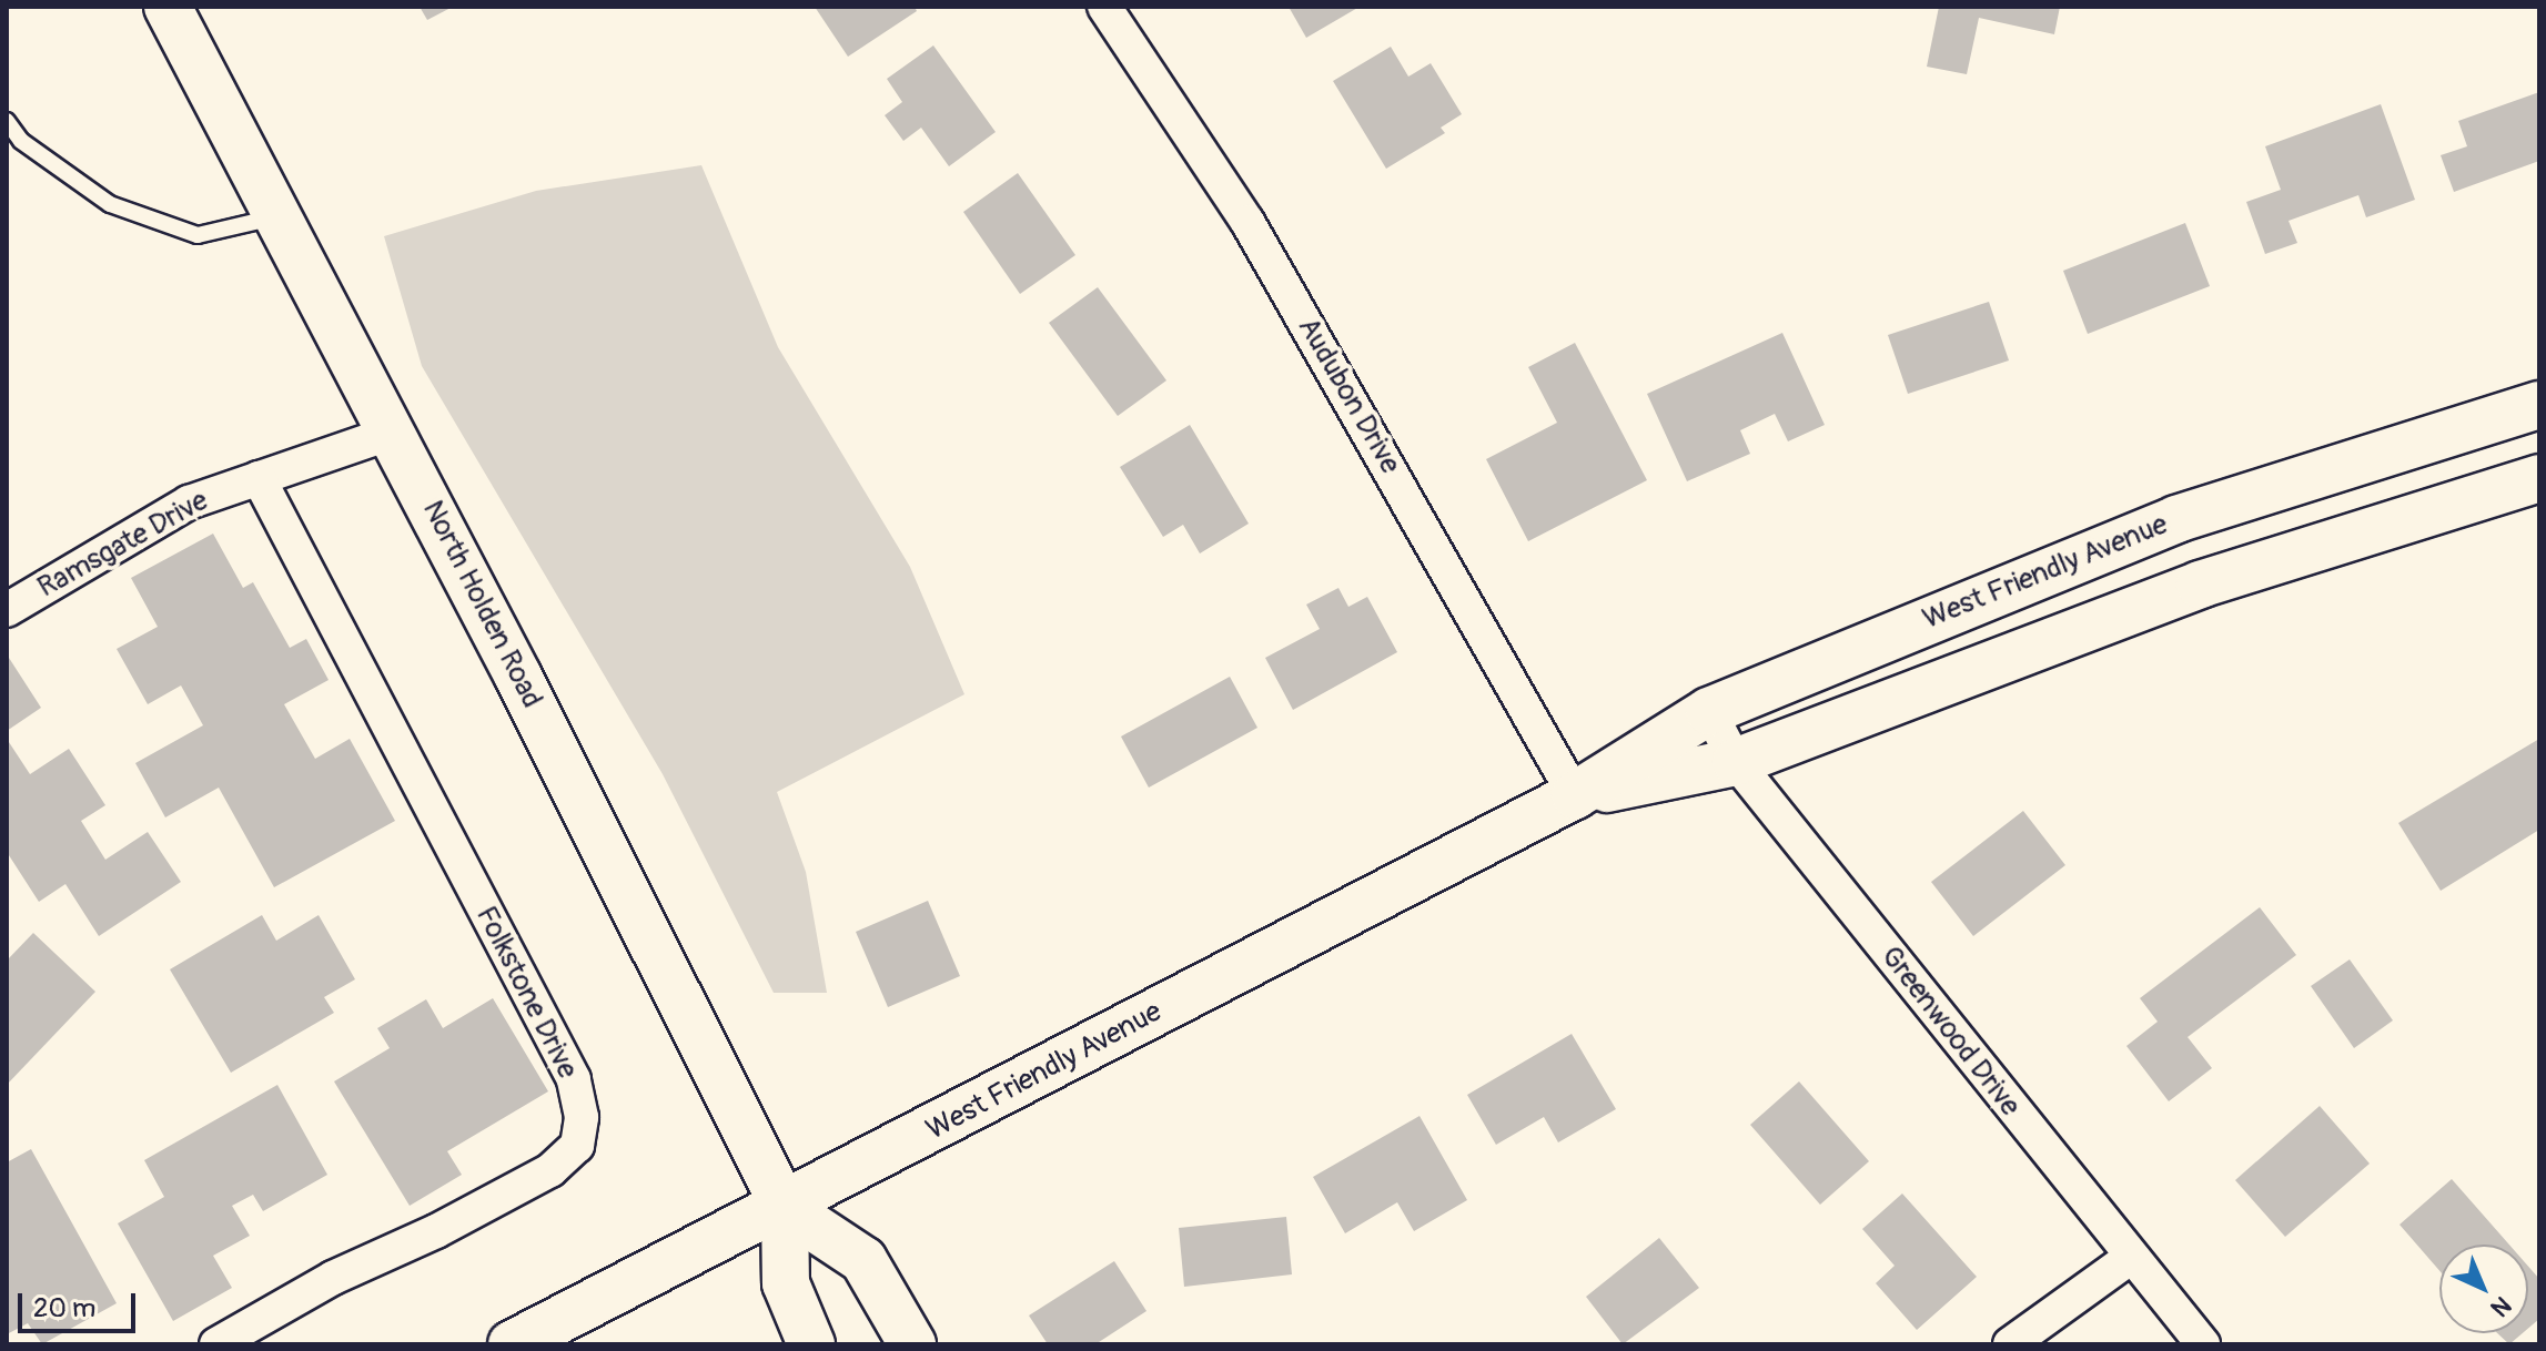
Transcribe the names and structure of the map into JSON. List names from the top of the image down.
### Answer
{
  "streets": {
    "main road": ["West Friendly Avenue", "North Holden Road"],
    "street": [
      "Audubon Drive",
      "Ramsgate Drive",
      "Folkstone Drive",
      "Greenwood Drive"
    ]
  },
  "crossings": [
    ["Audubon Drive", "West Friendly Avenue"],
    ["Ramsgate Drive", "North Holden Road"],
    ["Ramsgate Drive", "Folkstone Drive"],
    ["West Friendly Avenue", "North Holden Road"],
    ["West Friendly Avenue", "Greenwood Drive"]
  ],
  "scale_bar": "20 m",
  "north": "bottom right"
}
